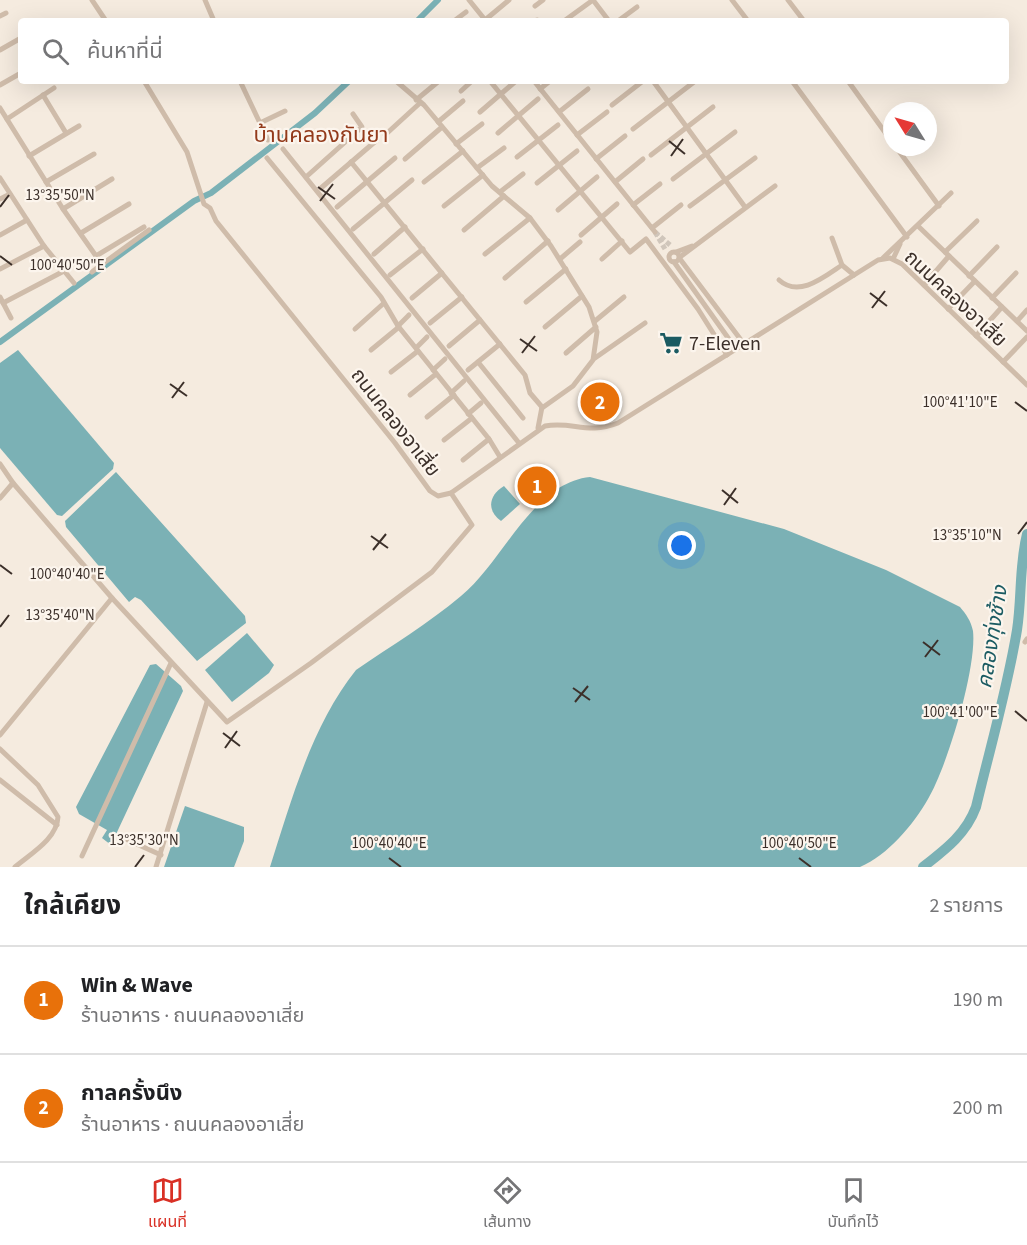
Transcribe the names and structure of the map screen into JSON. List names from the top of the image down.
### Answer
{
  "streets": {
    "street": ["ถนนคลองอาเสี่ย"]
  },
  "districts": ["บ้านคลองกันยา"],
  "water": ["คลองทุ่งช้าง"],
  "places": {
    "supermarket": ["7-Eleven"]
  },
  "north": "top left",
  "page": {
    "search": "ค้นหาที่นี่",
    "pins": ["2", "1"],
    "heading": ["ใกล้เคียง", "2 รายการ"],
    "list": [
      {
        "mark": "1",
        "name": "Win & Wave",
        "note": "ร้านอาหาร · ถนนคลองอาเสี่ย",
        "value": "190 m"
      },
      {
        "mark": "2",
        "name": "กาลครั้งนึง",
        "note": "ร้านอาหาร · ถนนคลองอาเสี่ย",
        "value": "200 m"
      }
    ],
    "nav": ["แผนที่", "เส้นทาง", "บันทึกไว้"]
  },
  "coordinates": [
    "13°35'50\"N",
    "100°40'50\"E",
    "100°41'10\"E",
    "13°35'10\"N",
    "100°40'40\"E",
    "13°35'40\"N",
    "100°41'00\"E",
    "13°35'30\"N"
  ]
}
